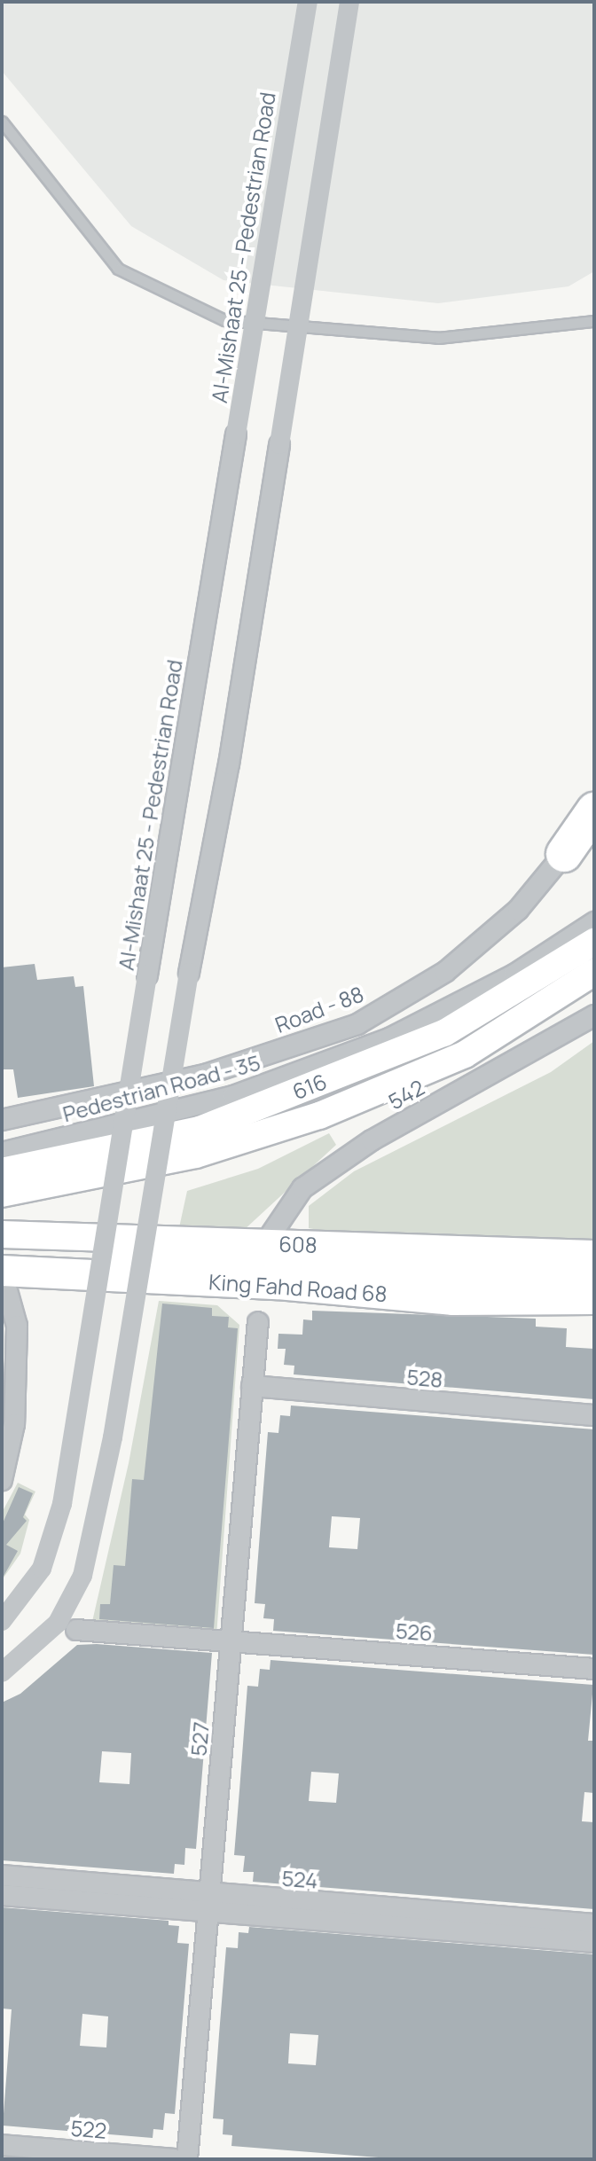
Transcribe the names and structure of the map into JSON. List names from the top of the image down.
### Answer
{
  "streets": {
    "main road": ["616", "608", "King Fahd Road 68"],
    "street": [
      "Al-Mishaat 25 - Pedestrian Road",
      "Road - 88",
      "Pedestrian Road - 35",
      "542",
      "528",
      "526",
      "527",
      "524",
      "522"
    ]
  },
  "crossings": [
    ["542", "608"],
    ["528", "527"],
    ["526", "527"],
    ["527", "524"]
  ]
}
